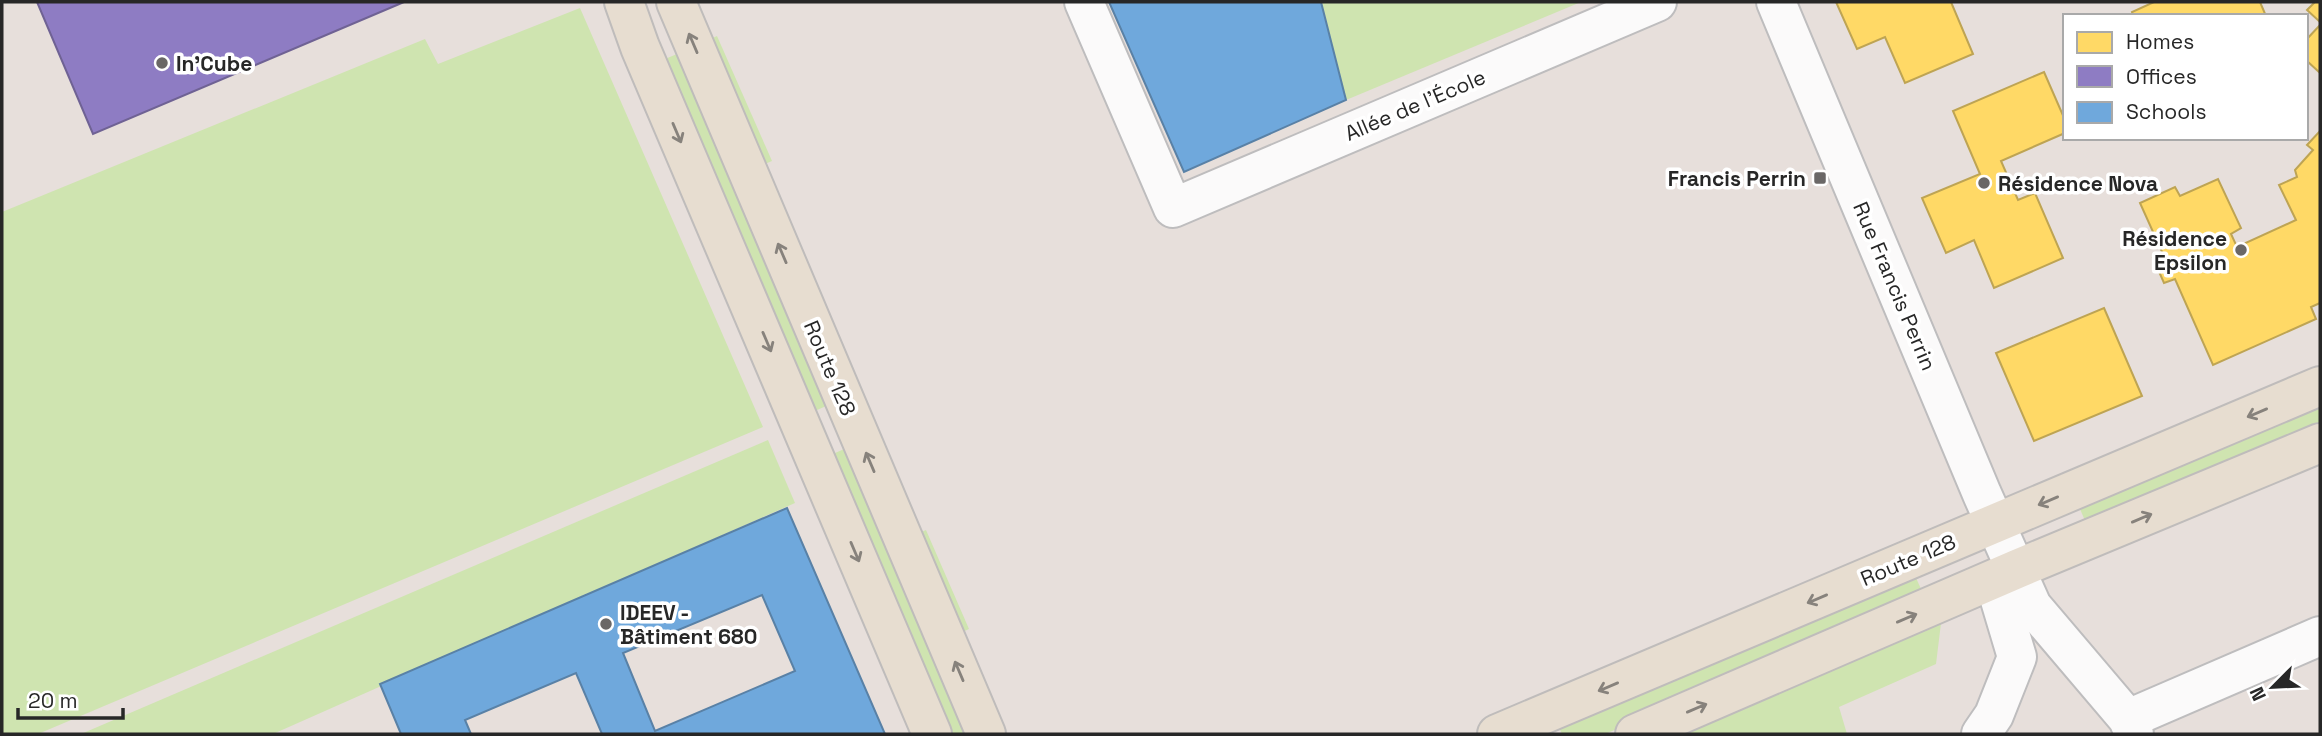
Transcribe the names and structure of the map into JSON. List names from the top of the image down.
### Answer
{
  "streets": {
    "main road": ["Route 128"],
    "street": ["Allée de l'École", "Rue Francis Perrin"]
  },
  "crossings": [
    ["Rue Francis Perrin", "Route 128"]
  ],
  "places": {
    "other": [
      "In'Cube",
      "Résidence Nova",
      "Résidence Epsilon",
      "IDEEV - Bâtiment 680"
    ],
    "transit": ["Francis Perrin"]
  },
  "legend": ["Homes", "Offices", "Schools"],
  "scale_bar": "20 m",
  "north": "bottom left"
}
